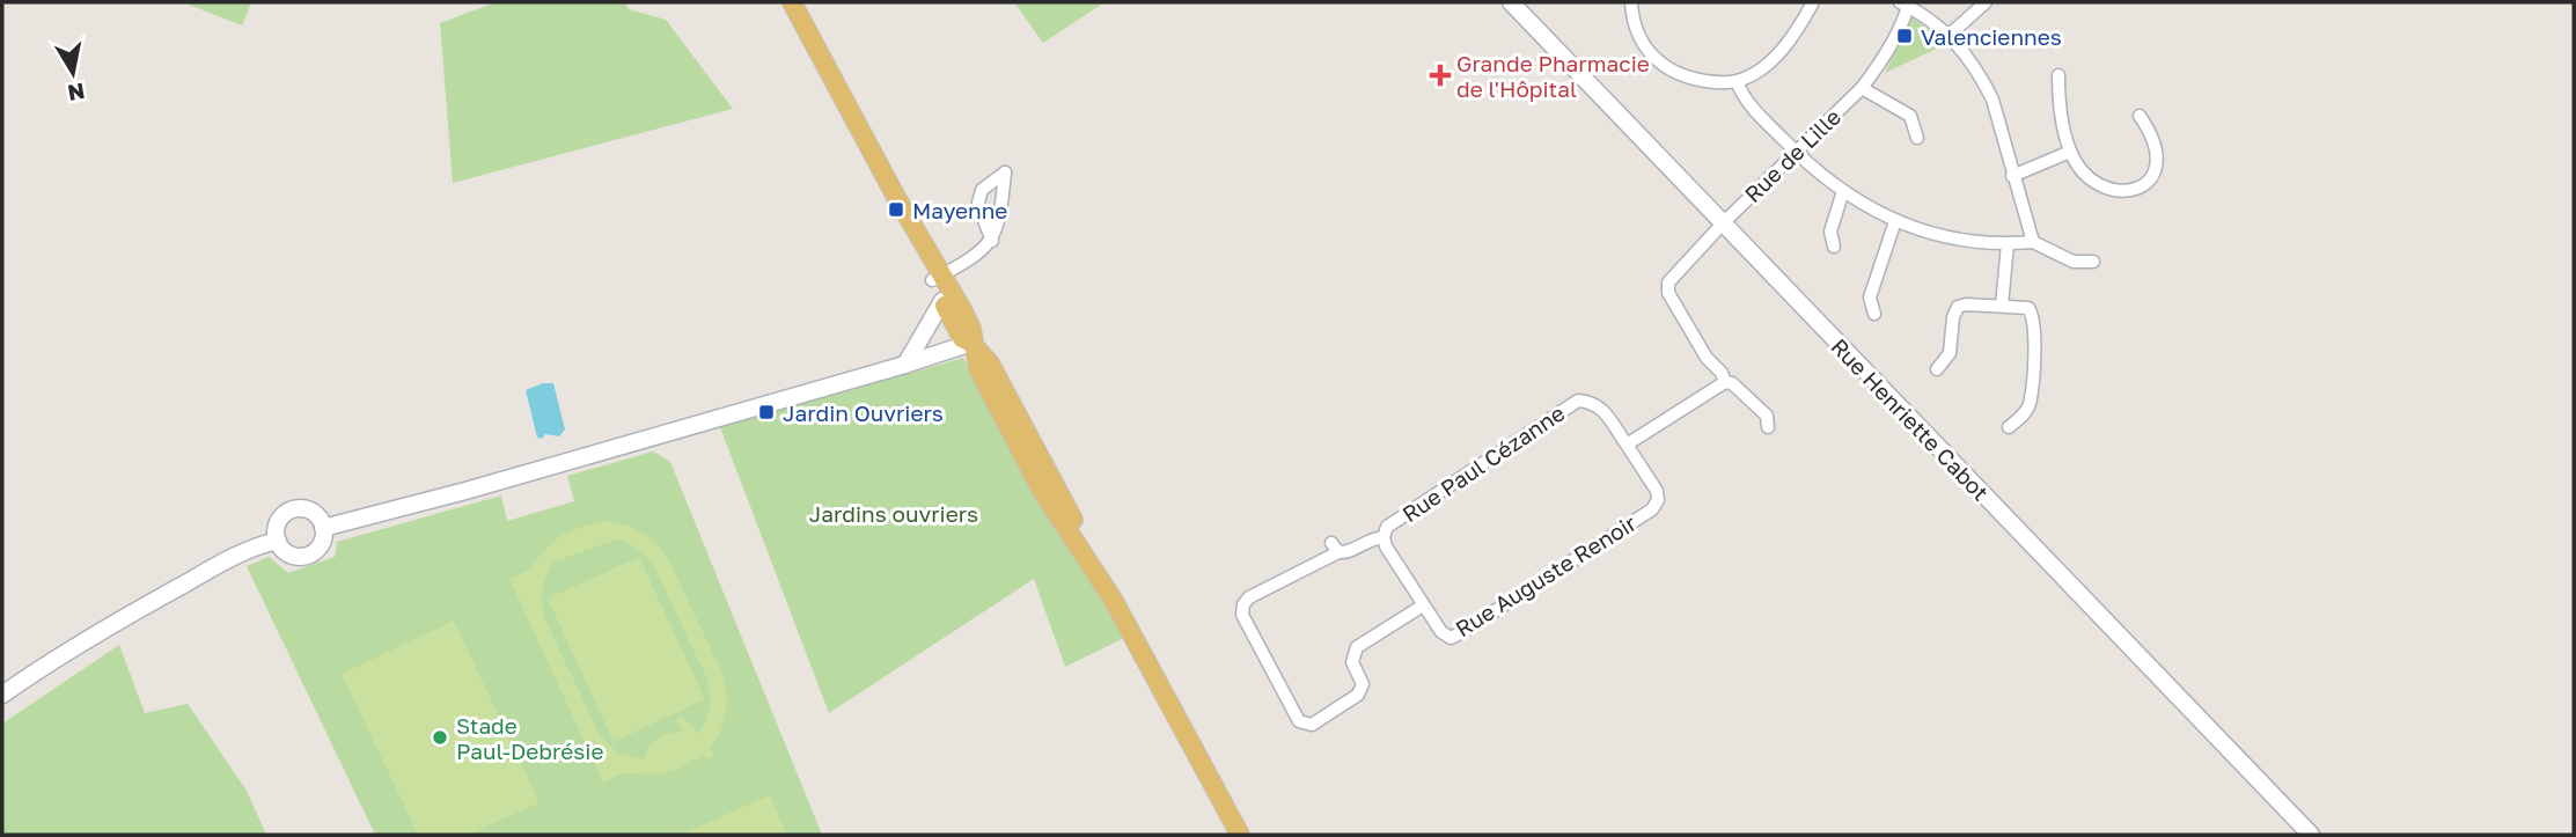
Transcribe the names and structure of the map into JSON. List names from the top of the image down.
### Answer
{
  "streets": {
    "street": [
      "Rue de Lille",
      "Rue Henriette Cabot",
      "Rue Paul Cézanne",
      "Rue Auguste Renoir"
    ]
  },
  "crossings": [
    ["Rue de Lille", "Rue Henriette Cabot"],
    ["Rue Paul Cézanne", "Rue Auguste Renoir"]
  ],
  "parks": ["Jardins ouvriers"],
  "places": {
    "transit": ["Valenciennes", "Mayenne", "Jardin Ouvriers"],
    "health": ["Grande Pharmacie de l'Hôpital"],
    "other": ["Stade Paul-Debrésie"]
  },
  "north": "bottom"
}
